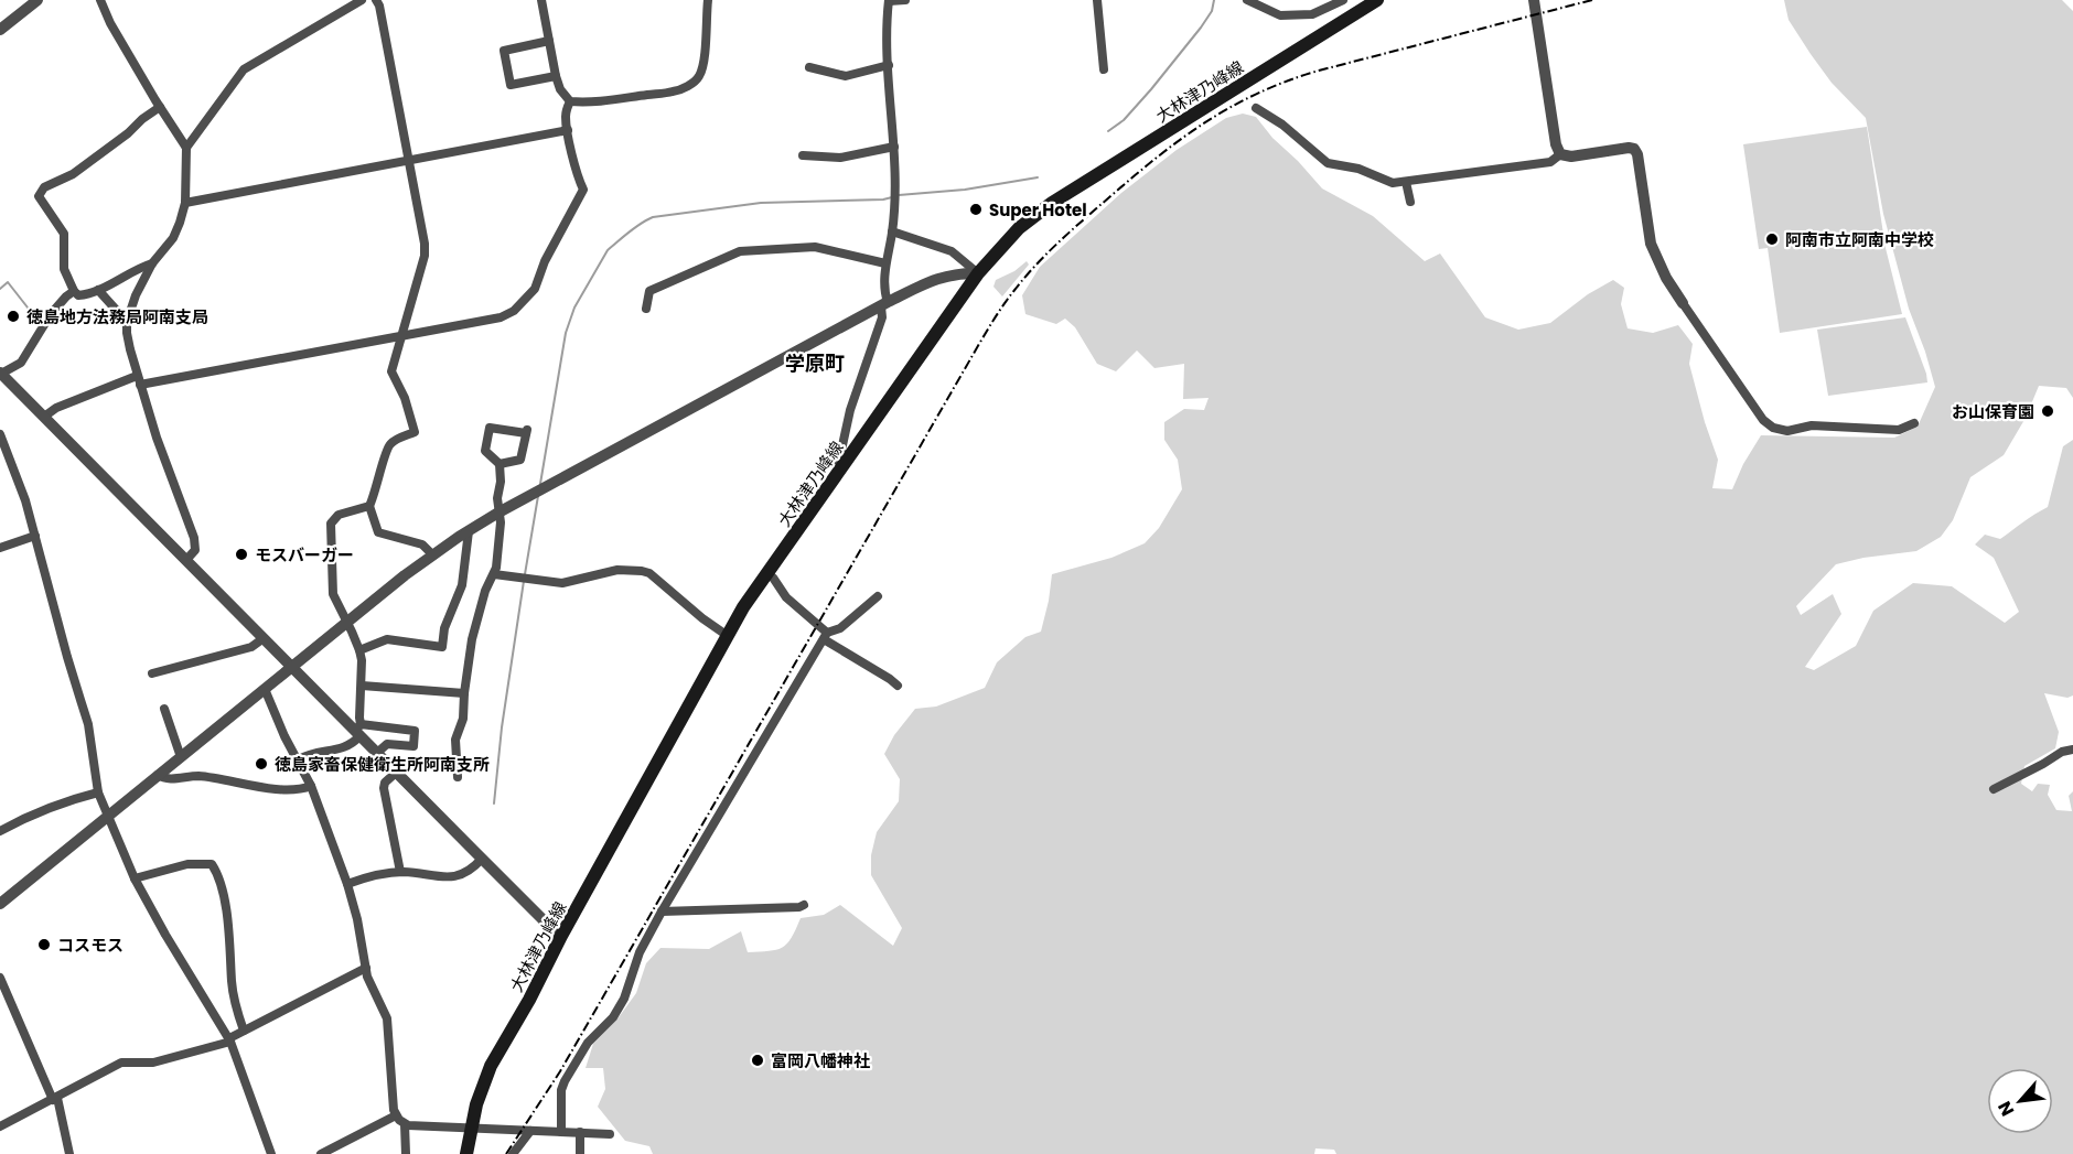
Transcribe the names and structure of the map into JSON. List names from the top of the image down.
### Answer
{
  "streets": {
    "main road": ["大林津乃峰線"]
  },
  "districts": ["学原町"],
  "places": [
    "Super Hotel",
    "阿南市立阿南中学校",
    "徳島地方法務局阿南支局",
    "お山保育園",
    "モスバーガー",
    "徳島家畜保健衛生所阿南支所",
    "コスモス",
    "富岡八幡神社"
  ],
  "north": "bottom left"
}
